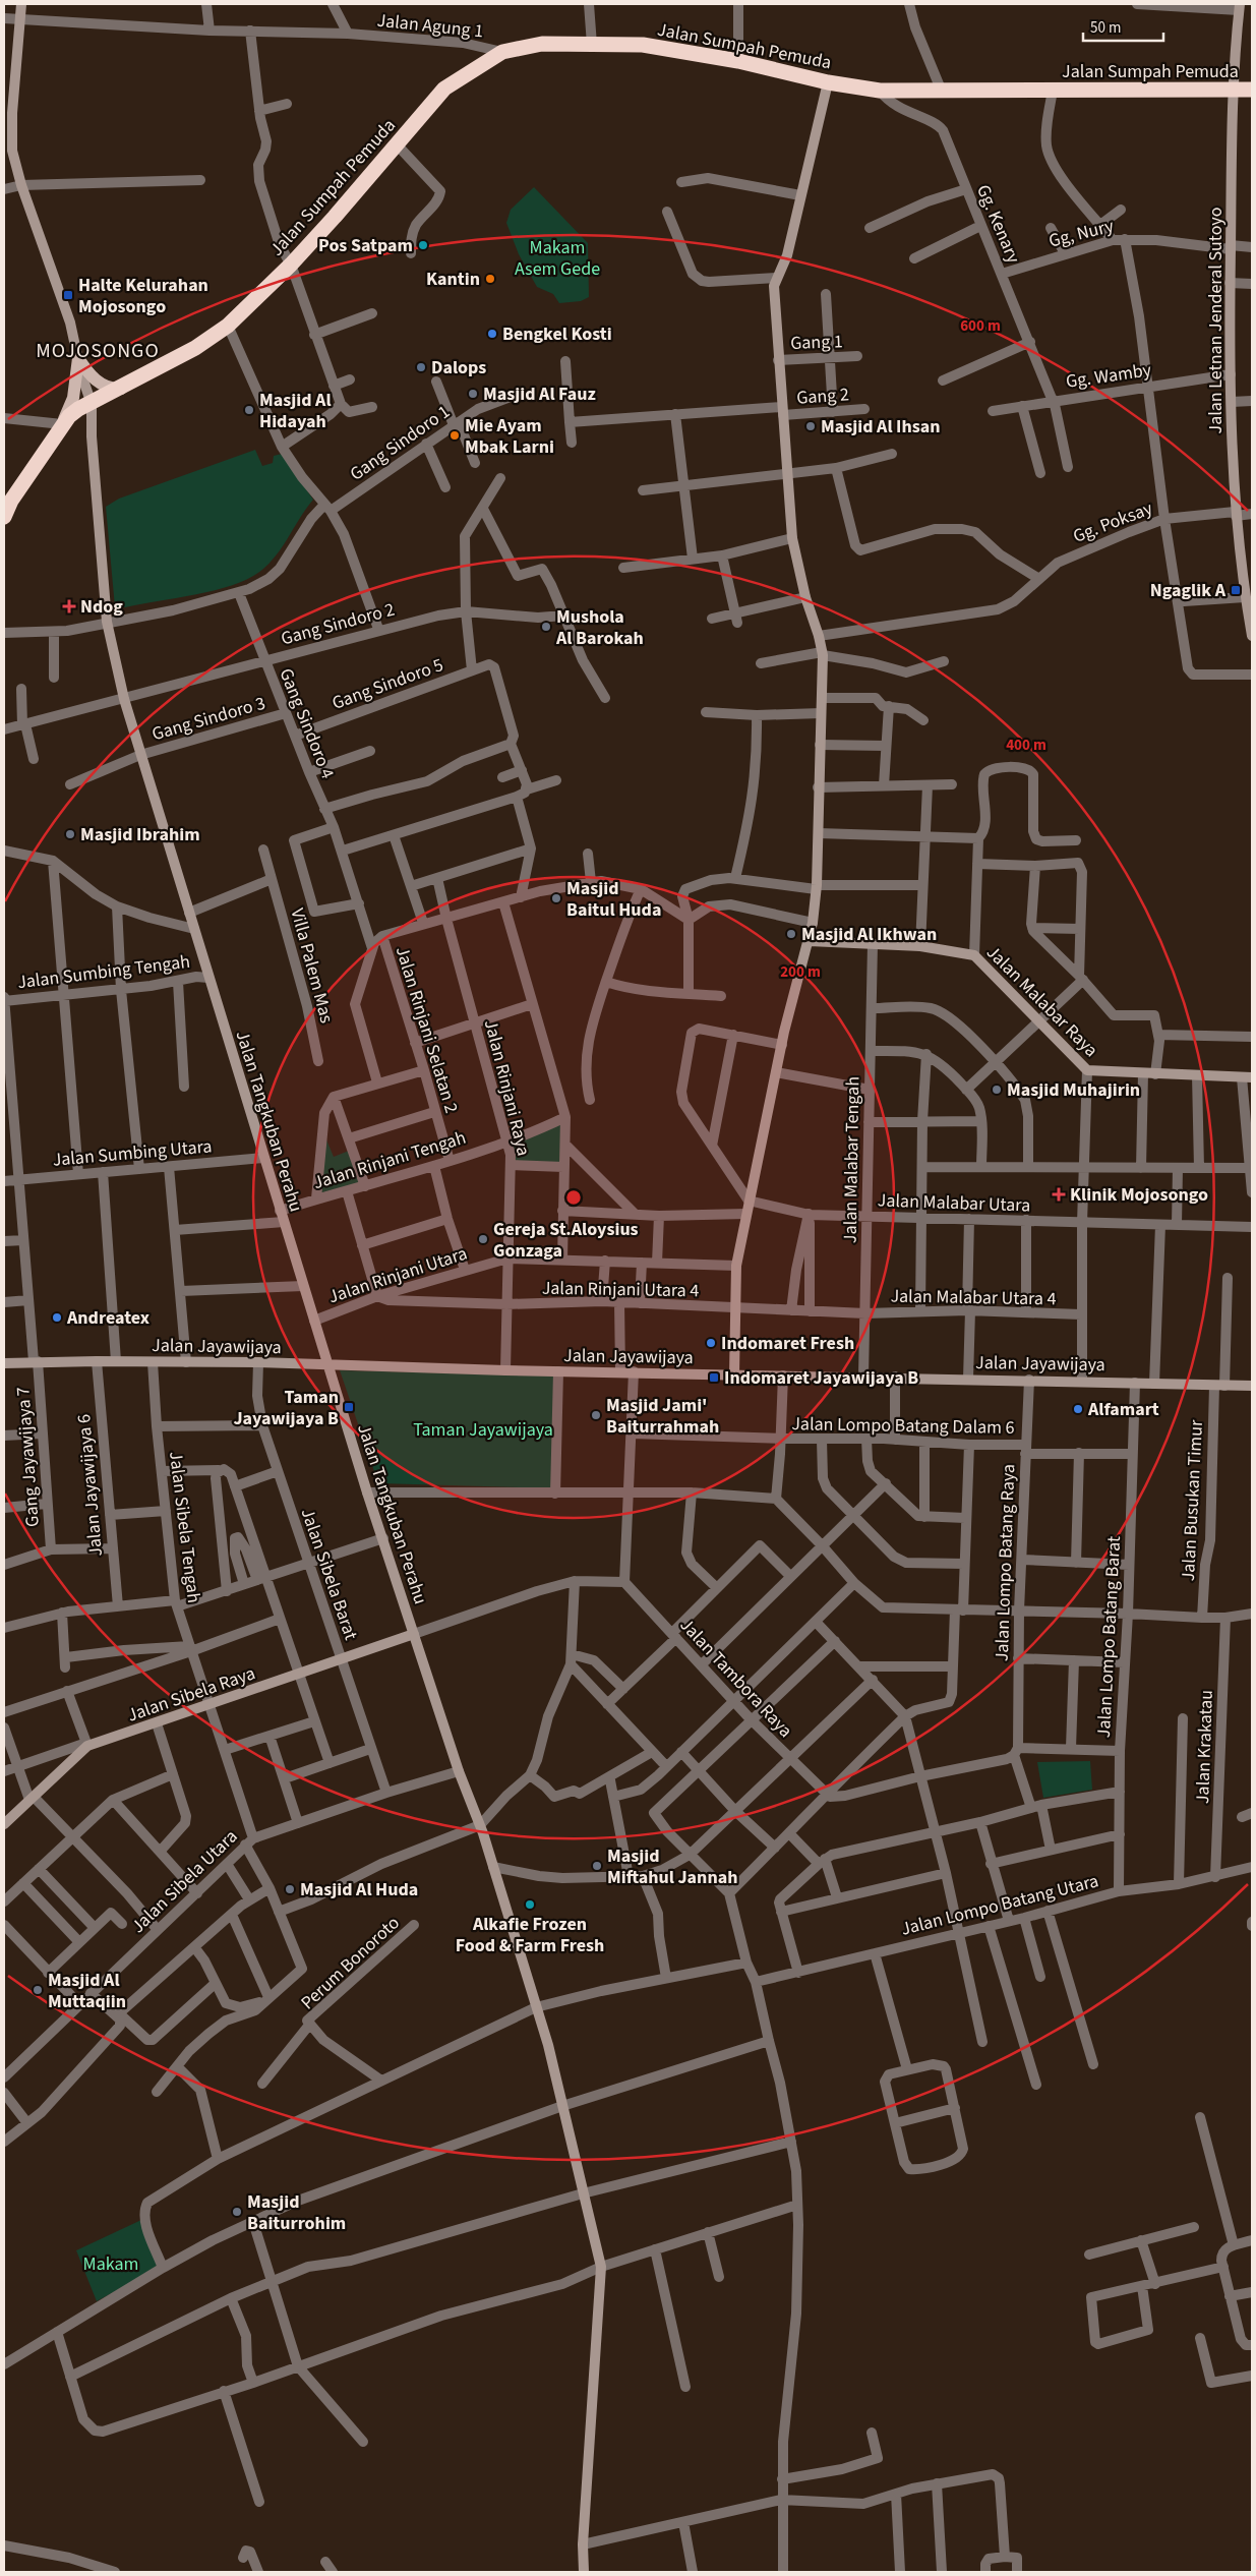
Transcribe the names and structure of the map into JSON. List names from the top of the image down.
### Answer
{
  "streets": {
    "highway": ["Jalan Sumpah Pemuda"],
    "main road": [
      "Jalan Letnan Jenderal Sutoyo",
      "Jalan Malabar Raya",
      "Jalan Tangkuban Perahu",
      "Jalan Jayawijaya",
      "Jalan Sibela Raya"
    ],
    "street": [
      "Jalan Agung 1",
      "Gg. Kenary",
      "Gg, Nury",
      "Gang 1",
      "Gg. Wamby",
      "Gang 2",
      "Gang Sindoro 1",
      "Gg. Poksay",
      "Gang Sindoro 2",
      "Gang Sindoro 5",
      "Gang Sindoro 3",
      "Gang Sindoro 4",
      "Villa Palem Mas",
      "Jalan Sumbing Tengah",
      "Jalan Rinjani Selatan 2",
      "Jalan Rinjani Raya",
      "Jalan Sumbing Utara",
      "Jalan Rinjani Tengah",
      "Jalan Malabar Tengah",
      "Jalan Malabar Utara",
      "Jalan Rinjani Utara",
      "Jalan Rinjani Utara 4",
      "Jalan Malabar Utara 4",
      "Jalan Lompo Batang Dalam 6",
      "Gang Jayawijaya 7",
      "Jalan Jayawijaya 6",
      "Jalan Busukan Timur",
      "Jalan Sibela Tengah",
      "Jalan Lompo Batang Raya",
      "Jalan Sibela Barat",
      "Jalan Lompo Batang Barat",
      "Jalan Tambora Raya",
      "Jalan Krakatau",
      "Jalan Sibela Utara",
      "Jalan Lompo Batang Utara",
      "Perum Bonoroto"
    ]
  },
  "crossings": [
    ["Jalan Agung 1", "Jalan Sumpah Pemuda"],
    ["Jalan Agung 1", "Jalan Tangkuban Perahu"],
    ["Jalan Sumpah Pemuda", "Gg. Kenary"],
    ["Jalan Sumpah Pemuda", "Jalan Letnan Jenderal Sutoyo"],
    ["Jalan Sumpah Pemuda", "Jalan Tangkuban Perahu"],
    ["Gg. Kenary", "Gg, Nury"],
    ["Gg. Kenary", "Gg. Wamby"],
    ["Gg, Nury", "Jalan Letnan Jenderal Sutoyo"],
    ["Jalan Letnan Jenderal Sutoyo", "Gg. Wamby"],
    ["Jalan Letnan Jenderal Sutoyo", "Gg. Poksay"],
    ["Gang Sindoro 1", "Gang Sindoro 4"],
    ["Gang Sindoro 1", "Jalan Tangkuban Perahu"],
    ["Gang Sindoro 2", "Gang Sindoro 4"],
    ["Gang Sindoro 2", "Jalan Tangkuban Perahu"],
    ["Gang Sindoro 5", "Gang Sindoro 4"],
    ["Gang Sindoro 3", "Gang Sindoro 4"],
    ["Gang Sindoro 3", "Jalan Tangkuban Perahu"],
    ["Jalan Sumbing Tengah", "Jalan Tangkuban Perahu"],
    ["Jalan Sumbing Tengah", "Gang Jayawijaya 7"],
    ["Jalan Malabar Raya", "Jalan Malabar Tengah"],
    ["Jalan Rinjani Selatan 2", "Jalan Rinjani Tengah"],
    ["Jalan Rinjani Raya", "Jalan Rinjani Tengah"],
    ["Jalan Rinjani Raya", "Jalan Rinjani Utara"],
    ["Jalan Rinjani Raya", "Jalan Rinjani Utara 4"],
    ["Jalan Rinjani Raya", "Jalan Jayawijaya"],
    ["Jalan Tangkuban Perahu", "Jalan Sumbing Utara"],
    ["Jalan Tangkuban Perahu", "Jalan Rinjani Tengah"],
    ["Jalan Tangkuban Perahu", "Jalan Rinjani Utara"],
    ["Jalan Tangkuban Perahu", "Jalan Jayawijaya"],
    ["Jalan Tangkuban Perahu", "Jalan Sibela Raya"],
    ["Jalan Tangkuban Perahu", "Jalan Sibela Utara"],
    ["Jalan Sumbing Utara", "Gang Jayawijaya 7"],
    ["Jalan Malabar Tengah", "Jalan Malabar Utara"],
    ["Jalan Malabar Tengah", "Jalan Malabar Utara 4"],
    ["Jalan Malabar Tengah", "Jalan Jayawijaya"],
    ["Jalan Rinjani Utara", "Jalan Rinjani Utara 4"],
    ["Jalan Rinjani Utara 4", "Jalan Malabar Utara 4"],
    ["Jalan Jayawijaya", "Gang Jayawijaya 7"],
    ["Jalan Jayawijaya", "Jalan Jayawijaya 6"],
    ["Jalan Jayawijaya", "Jalan Busukan Timur"],
    ["Jalan Jayawijaya", "Jalan Sibela Tengah"],
    ["Jalan Jayawijaya", "Jalan Lompo Batang Raya"],
    ["Jalan Jayawijaya", "Jalan Sibela Barat"],
    ["Jalan Jayawijaya", "Jalan Lompo Batang Barat"],
    ["Jalan Lompo Batang Dalam 6", "Jalan Lompo Batang Raya"],
    ["Jalan Lompo Batang Dalam 6", "Jalan Lompo Batang Barat"],
    ["Jalan Sibela Tengah", "Jalan Sibela Raya"],
    ["Jalan Sibela Tengah", "Jalan Sibela Utara"],
    ["Jalan Sibela Barat", "Jalan Sibela Raya"],
    ["Jalan Sibela Barat", "Jalan Sibela Utara"],
    ["Jalan Lompo Batang Barat", "Jalan Lompo Batang Utara"],
    ["Jalan Krakatau", "Jalan Lompo Batang Utara"]
  ],
  "districts": ["MOJOSONGO"],
  "parks": ["Makam Asem Gede", "Taman Jayawijaya", "Makam"],
  "places": {
    "other": [
      "Pos Satpam",
      "Kantin",
      "Bengkel Kosti",
      "Dalops",
      "Masjid Al Fauz",
      "Masjid Al Hidayah",
      "Masjid Al Ihsan",
      "Mie Ayam Mbak Larni",
      "Mushola Al Barokah",
      "Masjid Ibrahim",
      "Masjid Baitul Huda",
      "Masjid Al Ikhwan",
      "Masjid Muhajirin",
      "Gereja St.Aloysius Gonzaga",
      "Andreatex",
      "Indomaret Fresh",
      "Alfamart",
      "Masjid Jami' Baiturrahmah",
      "Masjid Miftahul Jannah",
      "Masjid Al Huda",
      "Alkafie Frozen Food & Farm Fresh",
      "Masjid Al Muttaqiin",
      "Masjid Baiturrohim"
    ],
    "transit": [
      "Halte Kelurahan Mojosongo",
      "Ngaglik A",
      "Indomaret Jayawijaya B",
      "Taman Jayawijaya B"
    ],
    "health": ["Ndog", "Klinik Mojosongo"]
  },
  "scale_bar": "50 m",
  "rings": ["600 m", "400 m", "200 m"]
}
